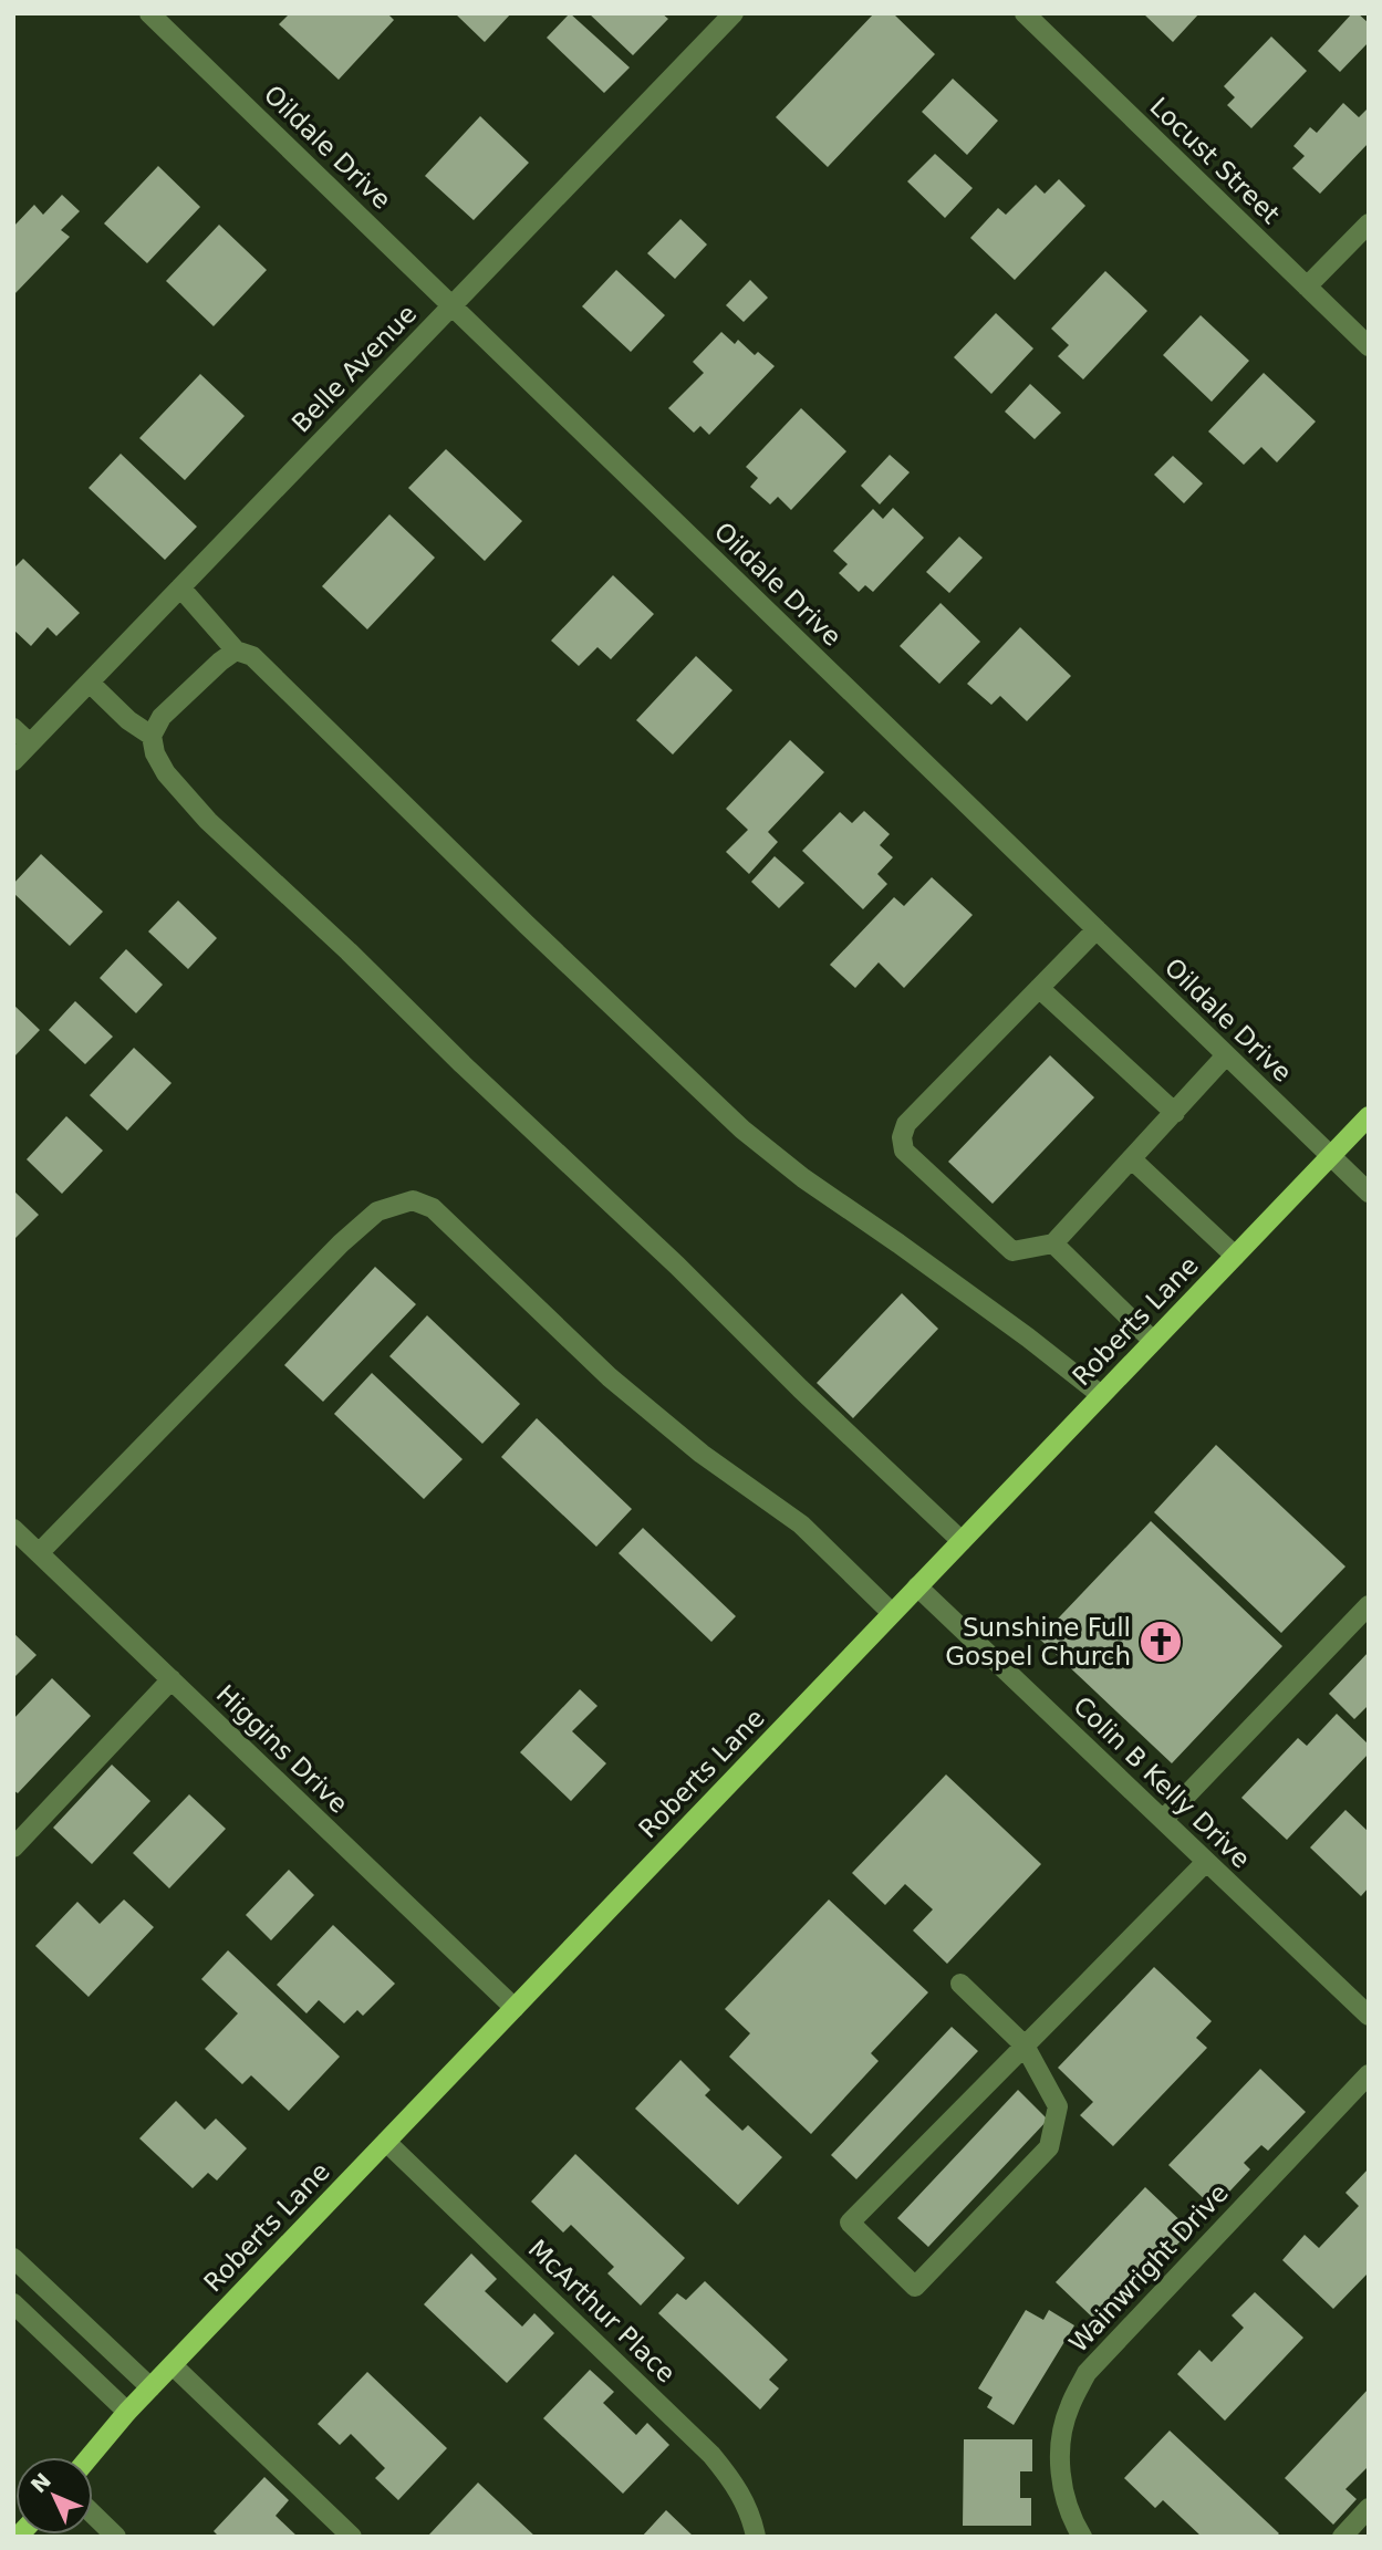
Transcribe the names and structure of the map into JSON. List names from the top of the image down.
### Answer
{
  "streets": {
    "main road": ["Roberts Lane"],
    "street": [
      "Oildale Drive",
      "Locust Street",
      "Belle Avenue",
      "Higgins Drive",
      "Colin B Kelly Drive",
      "Wainwright Drive",
      "McArthur Place"
    ]
  },
  "crossings": [
    ["Oildale Drive", "Belle Avenue"],
    ["Oildale Drive", "Roberts Lane"],
    ["Roberts Lane", "Higgins Drive"],
    ["Roberts Lane", "Colin B Kelly Drive"],
    ["Roberts Lane", "McArthur Place"]
  ],
  "places": {
    "church": ["Sunshine Full Gospel Church"]
  },
  "north": "top left"
}
